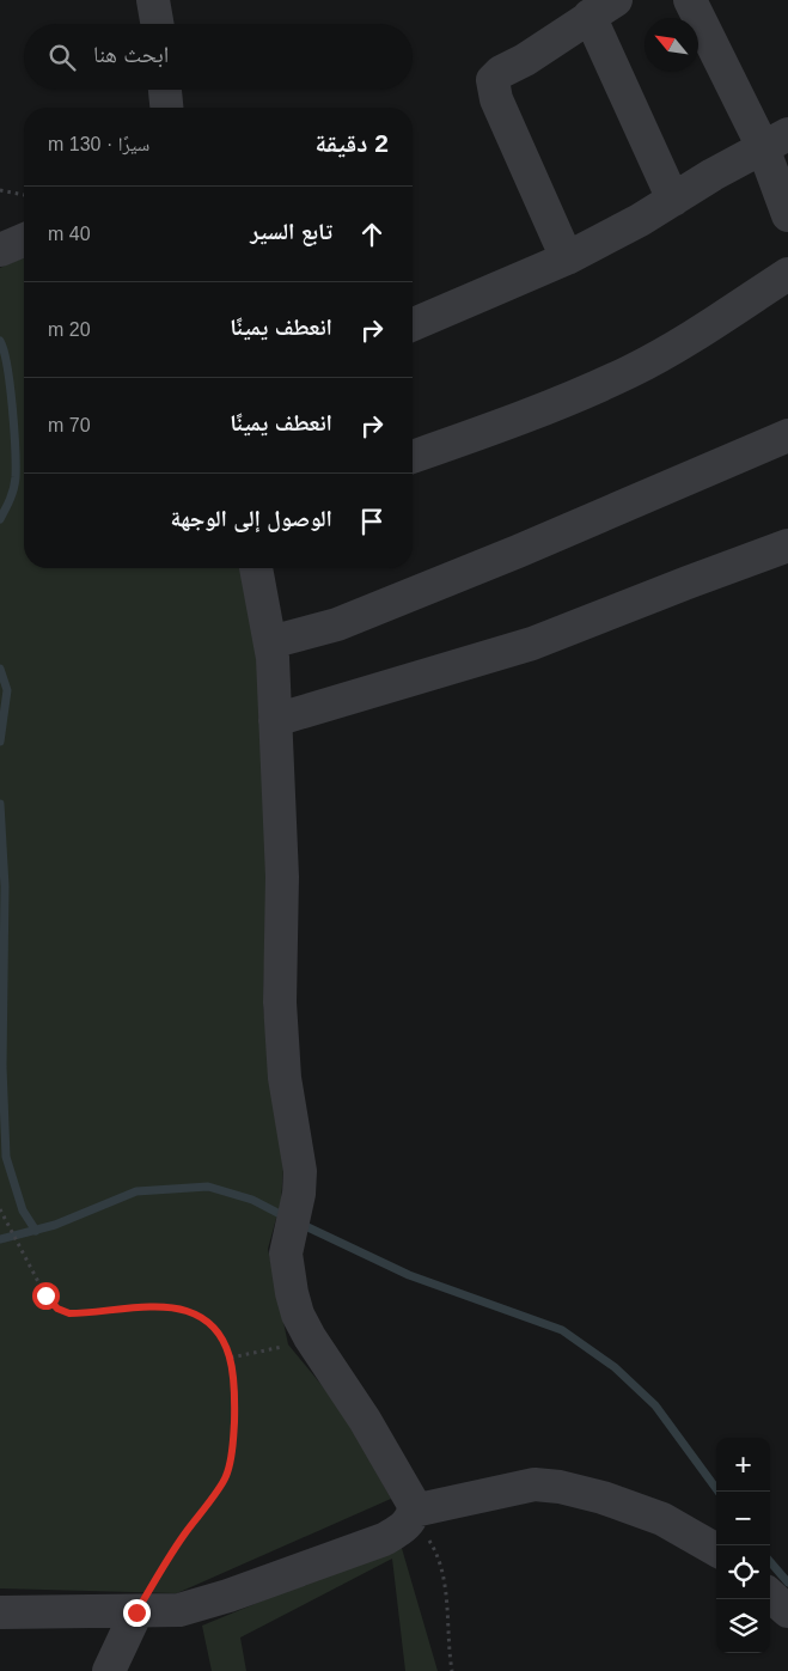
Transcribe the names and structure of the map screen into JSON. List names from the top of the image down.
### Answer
{
  "north": "top left",
  "page": {
    "search": "ابحث هنا",
    "heading": ["2 دقيقة", "سيرًا · 130 m"],
    "list": [
      ["تابع السير", "40 m"],
      ["انعطف يمينًا", "20 m"],
      ["انعطف يمينًا", "70 m"],
      "الوصول إلى الوجهة"
    ],
    "map_buttons": ["+", "−"]
  }
}
